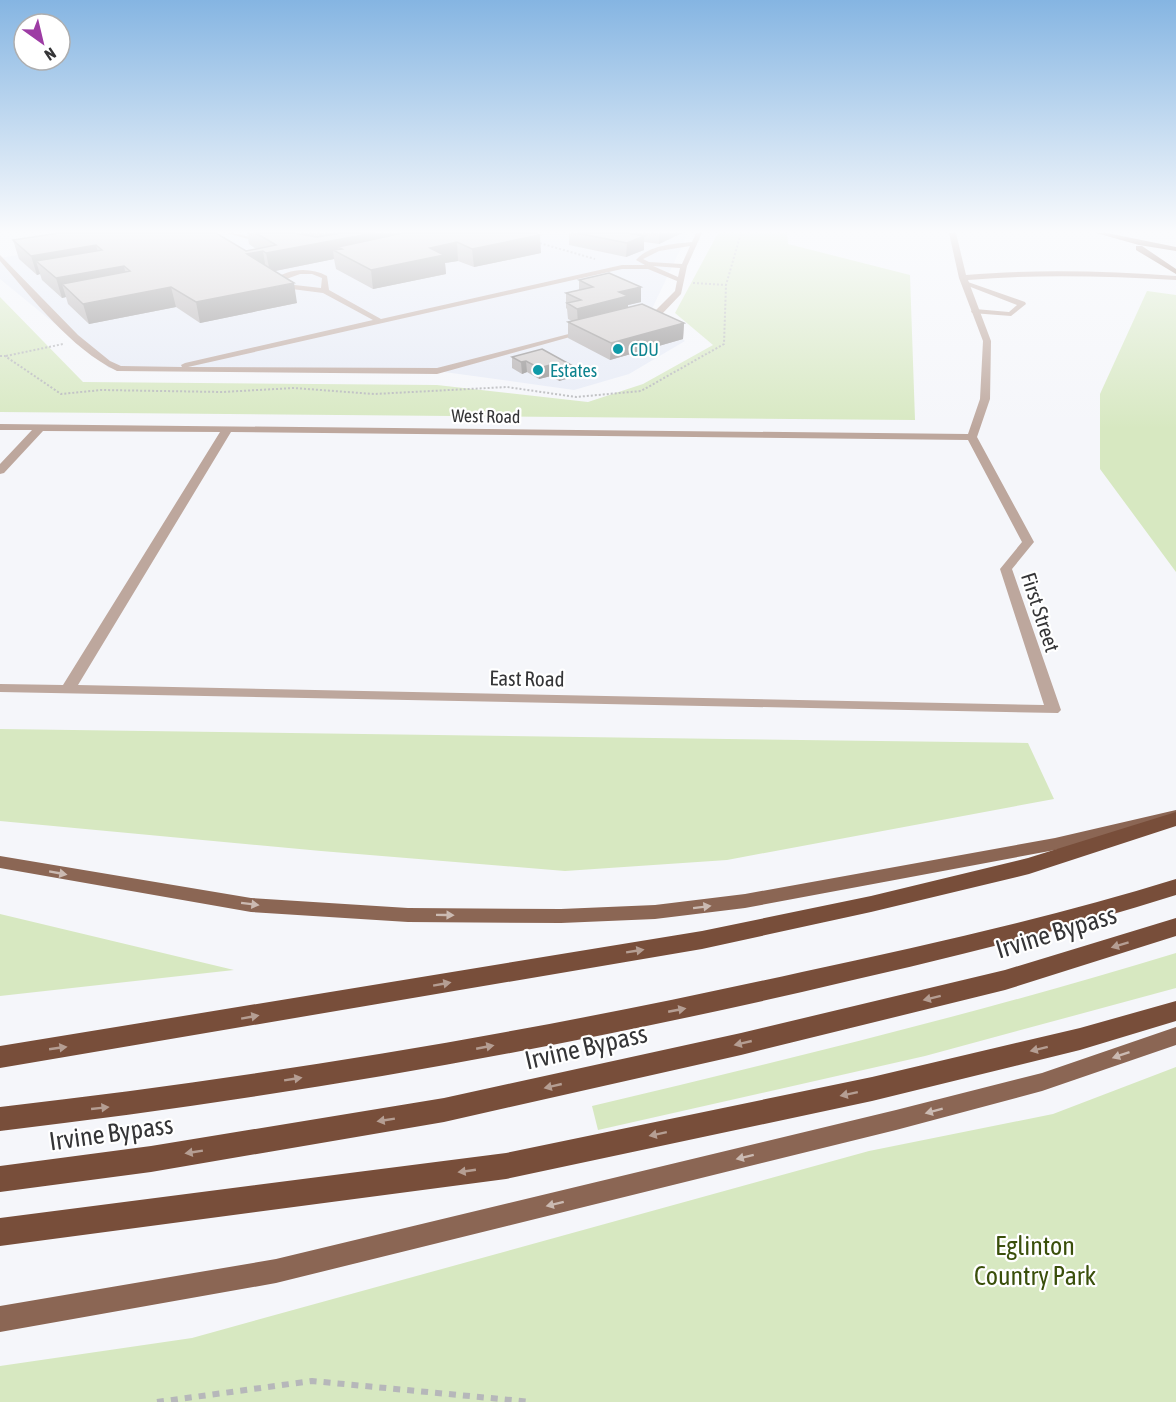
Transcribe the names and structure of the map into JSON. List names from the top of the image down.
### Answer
{
  "streets": {
    "highway": ["Irvine Bypass"],
    "street": ["West Road", "First Street", "East Road"]
  },
  "crossings": [
    ["West Road", "First Street"],
    ["First Street", "East Road"]
  ],
  "parks": ["Eglinton Country Park"],
  "places": ["CDU", "Estates"],
  "north": "bottom right"
}
